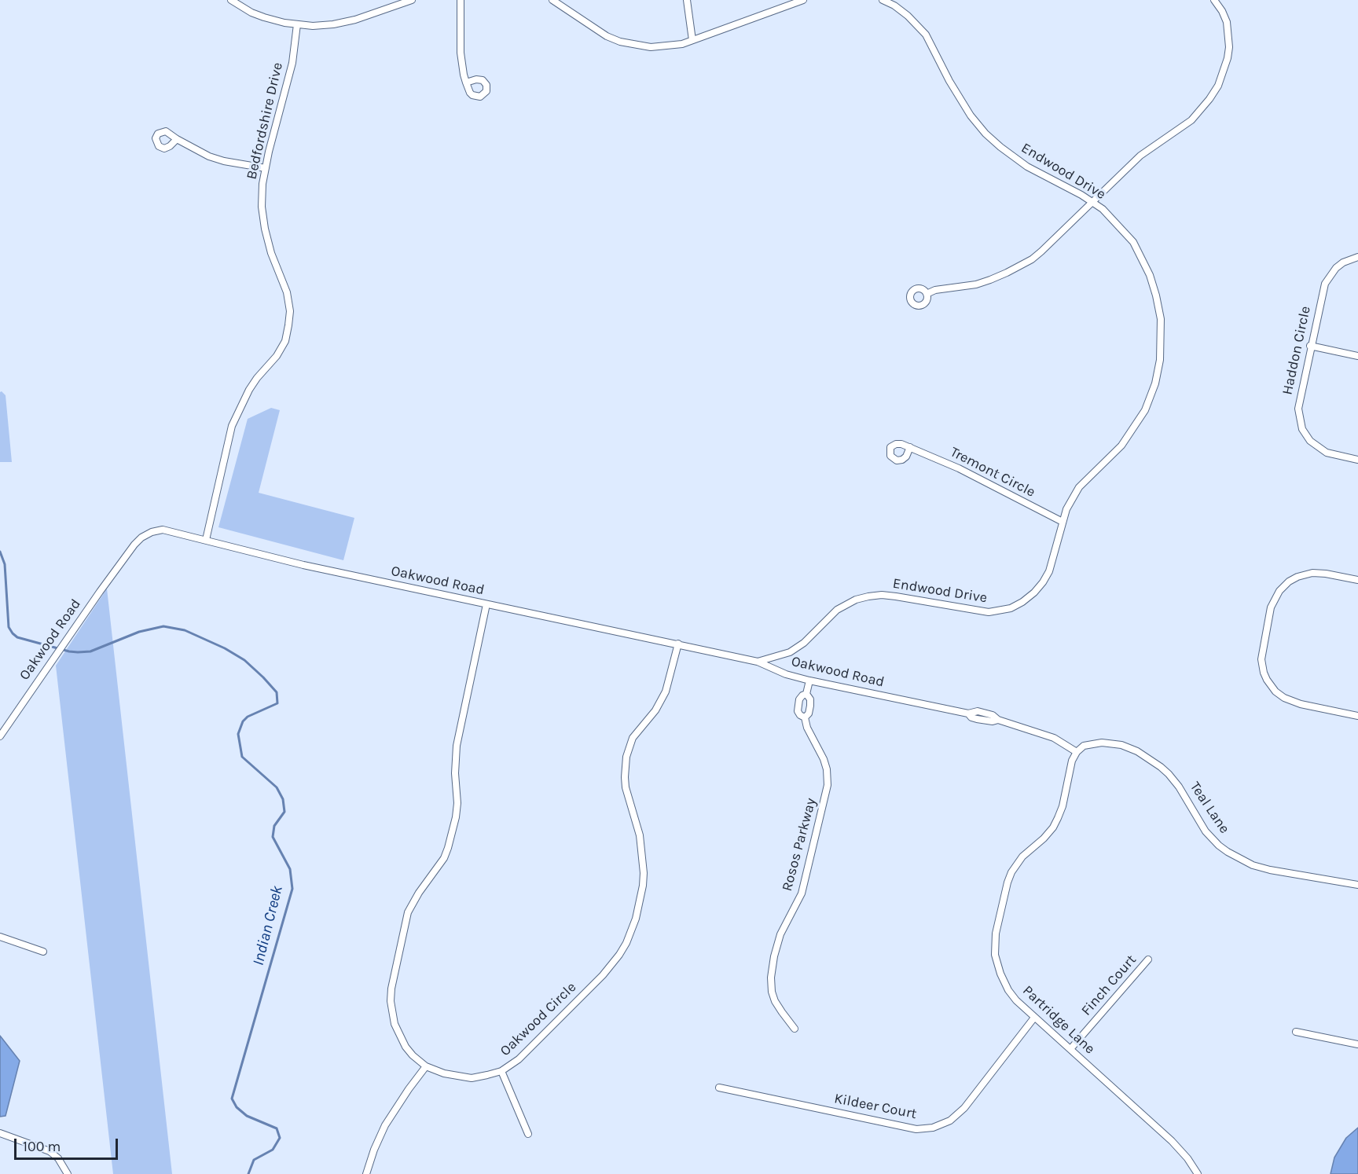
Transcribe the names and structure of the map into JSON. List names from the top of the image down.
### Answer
{
  "streets": {
    "street": [
      "Bedfordshire Drive",
      "Endwood Drive",
      "Haddon Circle",
      "Tremont Circle",
      "Oakwood Road",
      "Teal Lane",
      "Rosos Parkway",
      "Finch Court",
      "Oakwood Circle",
      "Partridge Lane",
      "Kildeer Court"
    ]
  },
  "crossings": [
    ["Bedfordshire Drive", "Oakwood Road"],
    ["Endwood Drive", "Tremont Circle"],
    ["Endwood Drive", "Oakwood Road"],
    ["Oakwood Road", "Teal Lane"],
    ["Oakwood Road", "Rosos Parkway"],
    ["Oakwood Road", "Oakwood Circle"],
    ["Oakwood Road", "Partridge Lane"],
    ["Teal Lane", "Partridge Lane"],
    ["Finch Court", "Partridge Lane"],
    ["Partridge Lane", "Kildeer Court"]
  ],
  "water": ["Indian Creek"],
  "scale_bar": "100 m"
}
